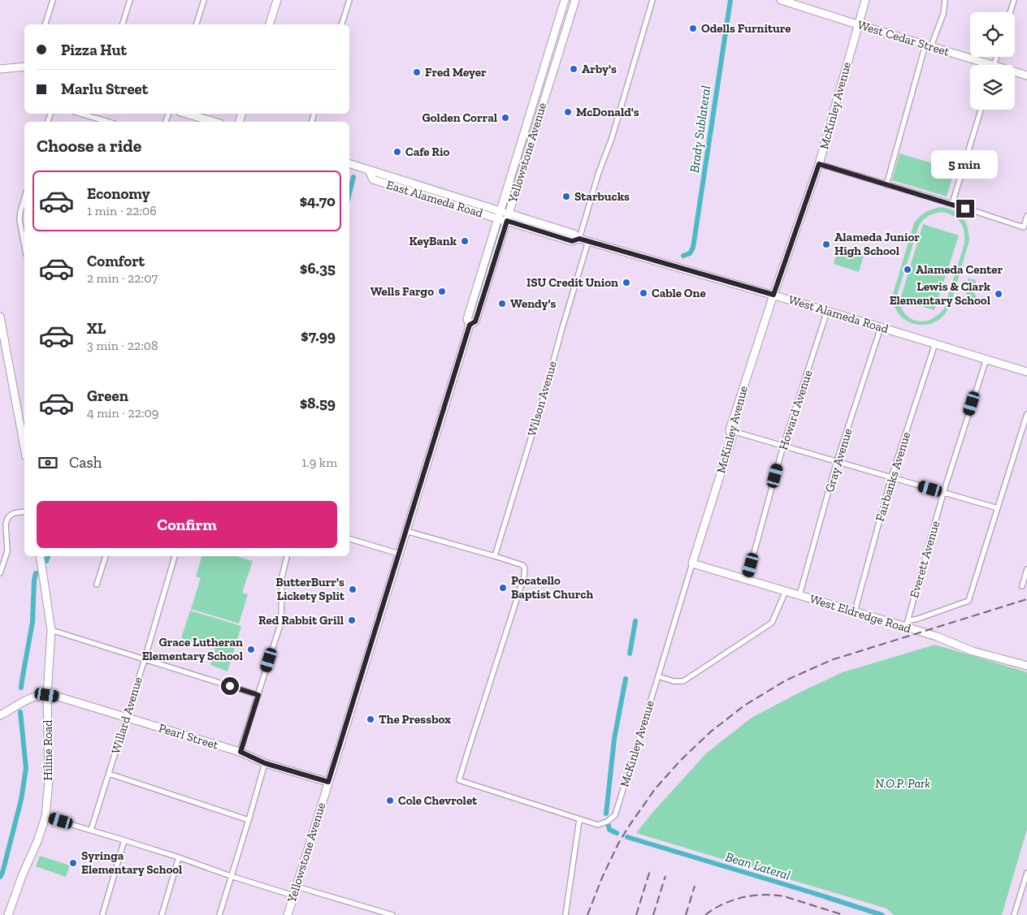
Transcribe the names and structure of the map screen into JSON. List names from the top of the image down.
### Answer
{
  "streets": {
    "street": [
      "West Cedar Street",
      "McKinley Avenue",
      "Yellowstone Avenue",
      "East Alameda Road",
      "West Alameda Road",
      "Wilson Avenue",
      "Howard Avenue",
      "Gray Avenue",
      "Fairbanks Avenue",
      "Everett Avenue",
      "West Eldredge Road",
      "Willard Avenue",
      "Pearl Street",
      "Hiline Road"
    ]
  },
  "crossings": [
    ["West Cedar Street", "McKinley Avenue"],
    ["McKinley Avenue", "West Alameda Road"],
    ["McKinley Avenue", "West Eldredge Road"],
    ["Yellowstone Avenue", "East Alameda Road"],
    ["Yellowstone Avenue", "West Alameda Road"],
    ["Yellowstone Avenue", "Pearl Street"],
    ["East Alameda Road", "West Alameda Road"],
    ["West Alameda Road", "Wilson Avenue"],
    ["West Alameda Road", "Howard Avenue"],
    ["West Alameda Road", "Gray Avenue"],
    ["West Alameda Road", "Fairbanks Avenue"],
    ["West Alameda Road", "Everett Avenue"],
    ["Howard Avenue", "West Eldredge Road"],
    ["Gray Avenue", "West Eldredge Road"],
    ["Fairbanks Avenue", "West Eldredge Road"],
    ["Everett Avenue", "West Eldredge Road"],
    ["Willard Avenue", "Pearl Street"],
    ["Pearl Street", "Hiline Road"]
  ],
  "water": ["Brady Sublateral", "Bean Lateral"],
  "parks": ["N.O.P. Park"],
  "places": [
    "Odells Furniture",
    "Arby's",
    "Fred Meyer",
    "McDonald's",
    "Golden Corral",
    "Cafe Rio",
    "Starbucks",
    "KeyBank",
    "Alameda Junior High School",
    "Alameda Center",
    "ISU Credit Union",
    "Wells Fargo",
    "Cable One",
    "Lewis & Clark Elementary School",
    "Wendy's",
    "Pocatello Baptist Church",
    "ButterBurr's Lickety Split",
    "Red Rabbit Grill",
    "Grace Lutheran Elementary School",
    "The Pressbox",
    "Cole Chevrolet",
    "Syringa Elementary School"
  ],
  "page": {
    "banner": ["Pizza Hut", "Marlu Street"],
    "heading": "Choose a ride",
    "bubble": "5 min",
    "list": [
      {
        "name": "Economy",
        "note": "1 min · 22:06",
        "value": "$4.70"
      },
      {
        "name": "Comfort",
        "note": "2 min · 22:07",
        "value": "$6.35"
      },
      {
        "name": "XL",
        "note": "3 min · 22:08",
        "value": "$7.99"
      },
      {
        "name": "Green",
        "note": "4 min · 22:09",
        "value": "$8.59"
      }
    ],
    "pay": ["Cash", "1.9 km"],
    "buttons": "Confirm"
  }
}
